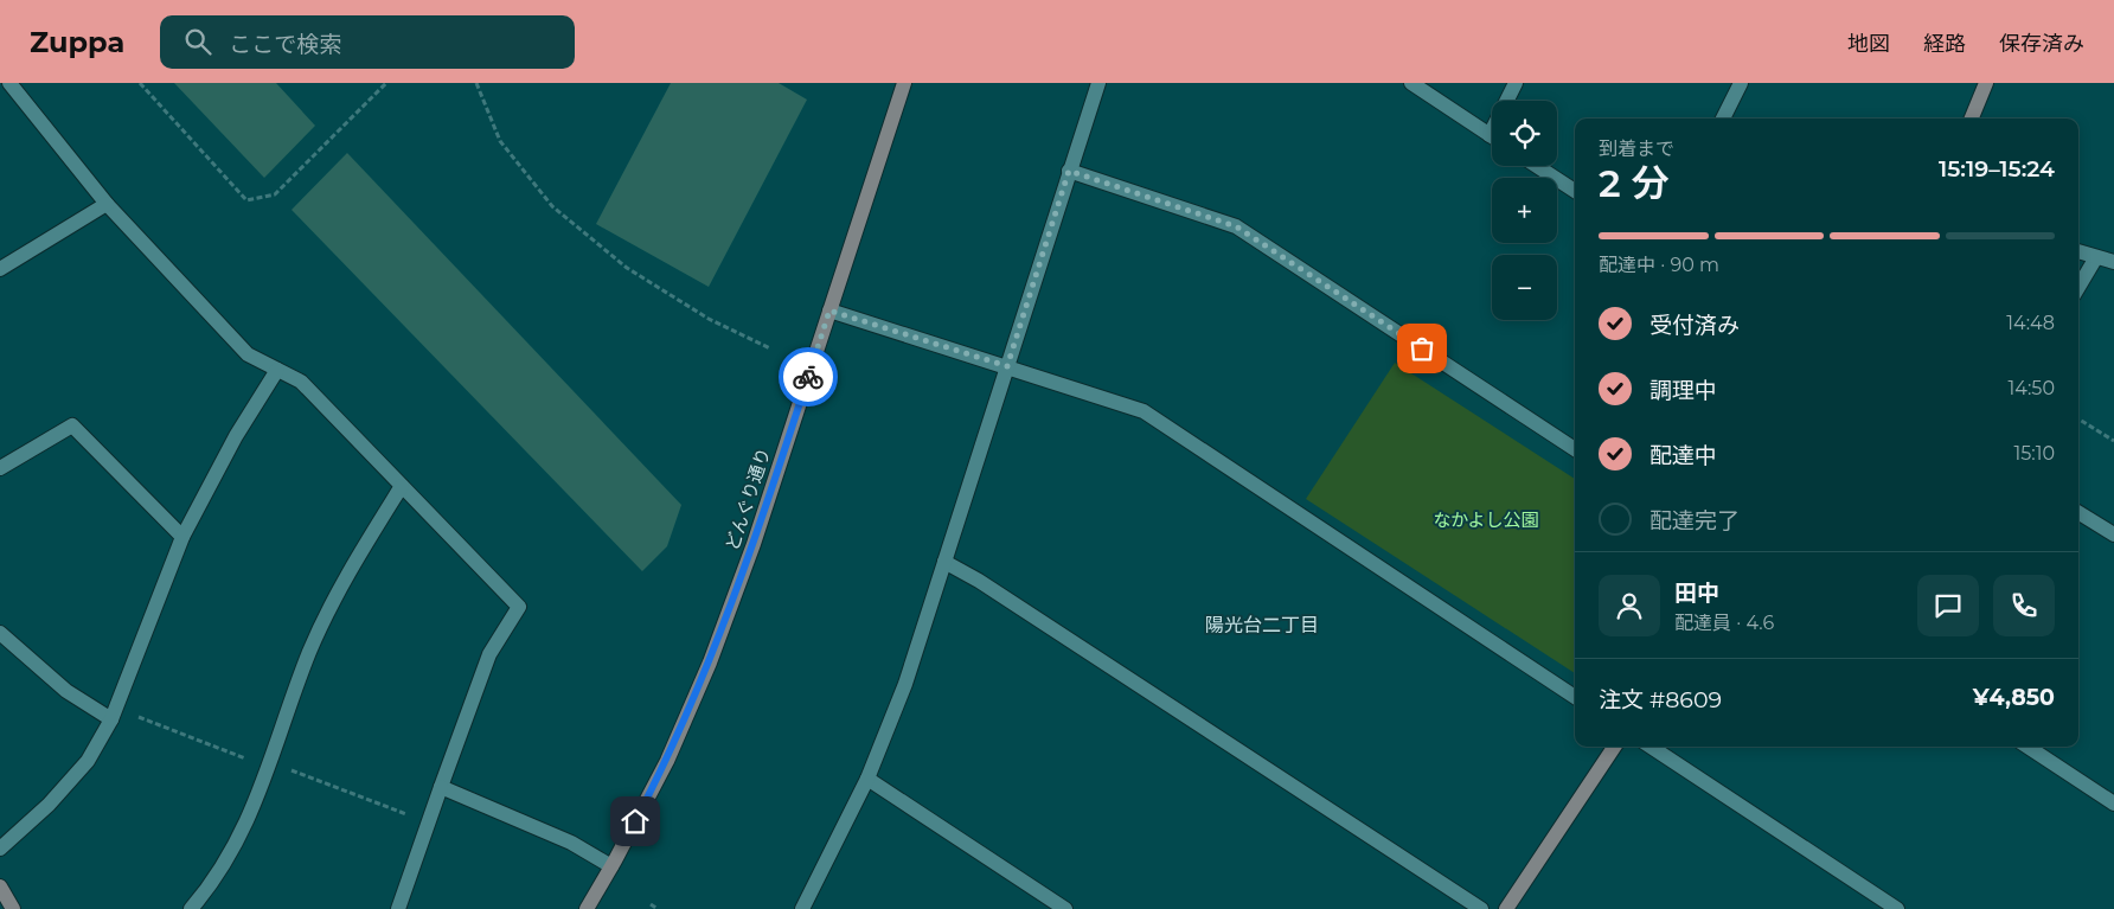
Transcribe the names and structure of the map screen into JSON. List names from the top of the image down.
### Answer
{
  "streets": {
    "street": ["どんぐり通り"]
  },
  "districts": ["陽光台二丁目"],
  "parks": ["なかよし公園"],
  "page": {
    "header": "Zuppa",
    "search": "ここで検索",
    "nav": ["地図", "経路", "保存済み"],
    "map_buttons": ["+", "−"],
    "heading": ["2 分", "到着まで", "15:19–15:24"],
    "panel": [
      "田中",
      "配達員 · 4.6",
      "注文 #8609",
      "¥4,850"
    ],
    "bar": "配達中 · 90 m",
    "list": [
      ["受付済み", "14:48"],
      ["調理中", "14:50"],
      ["配達中", "15:10"],
      "配達完了"
    ]
  }
}
